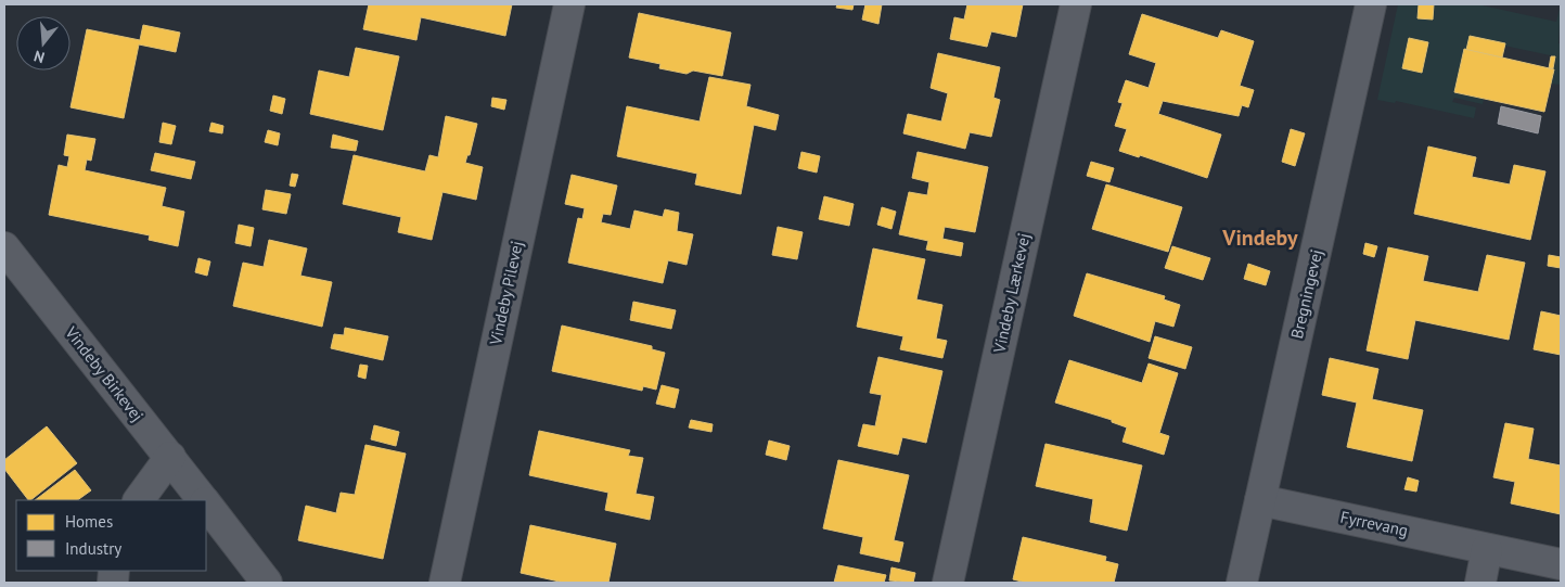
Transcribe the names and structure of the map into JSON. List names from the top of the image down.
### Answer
{
  "streets": {
    "street": [
      "Vindeby Pilevej",
      "Vindeby Lærkevej",
      "Bregningevej",
      "Vindeby Birkevej",
      "Fyrrevang"
    ]
  },
  "crossings": [
    ["Bregningevej", "Fyrrevang"]
  ],
  "districts": ["Vindeby"],
  "legend": ["Homes", "Industry"],
  "north": "bottom"
}
